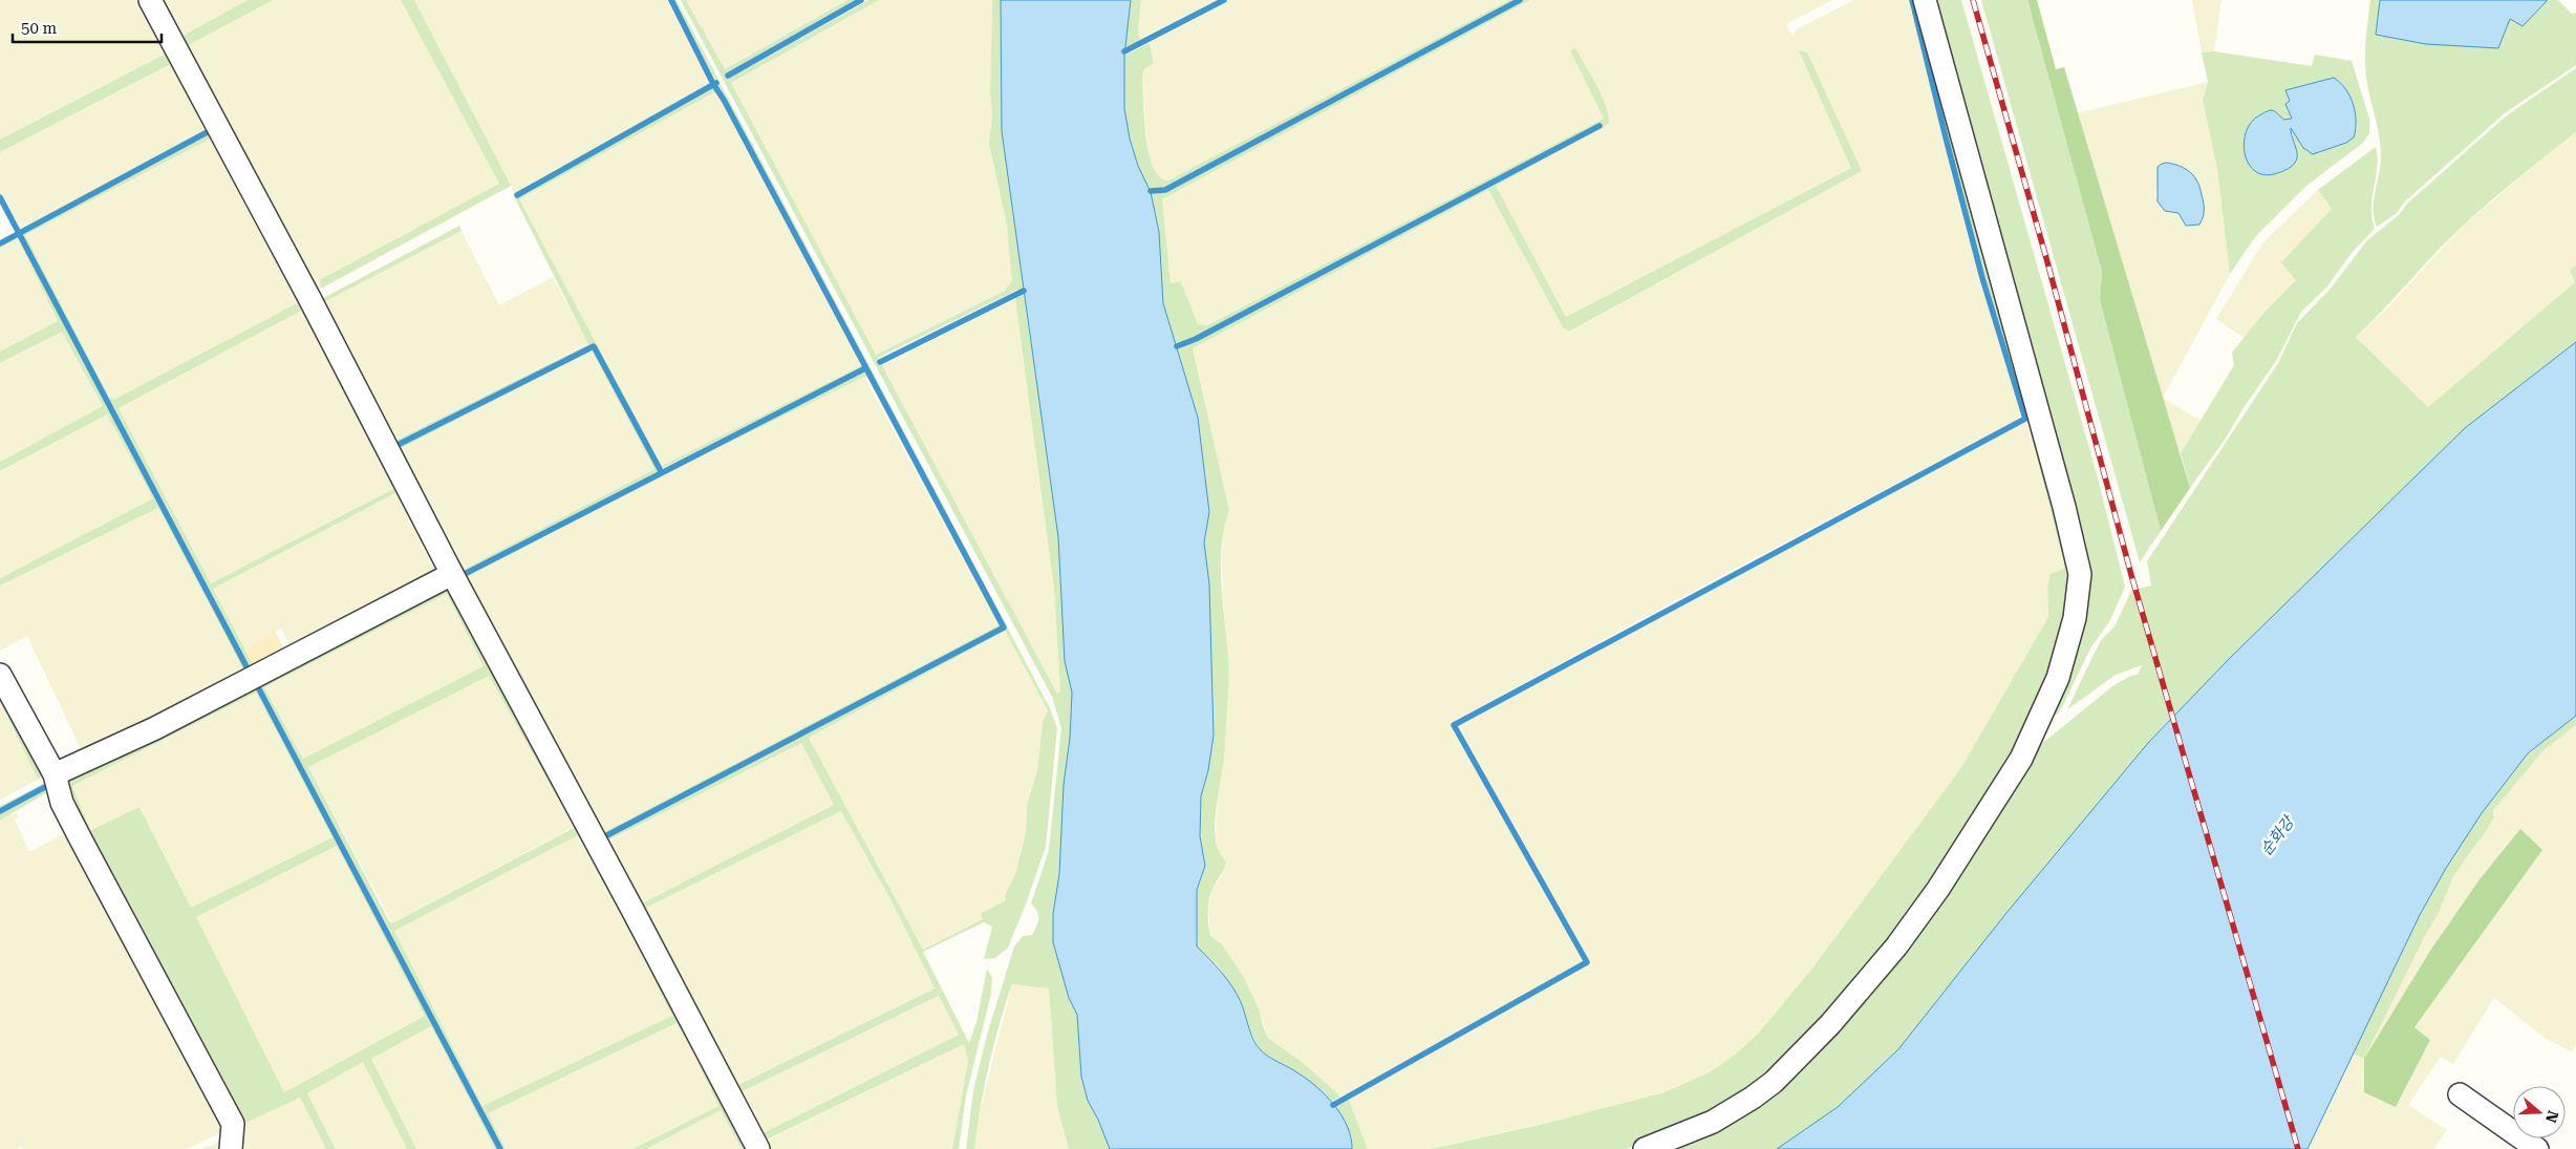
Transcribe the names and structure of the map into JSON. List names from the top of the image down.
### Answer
{
  "water": ["순화강"],
  "scale_bar": "50 m",
  "north": "right"
}
